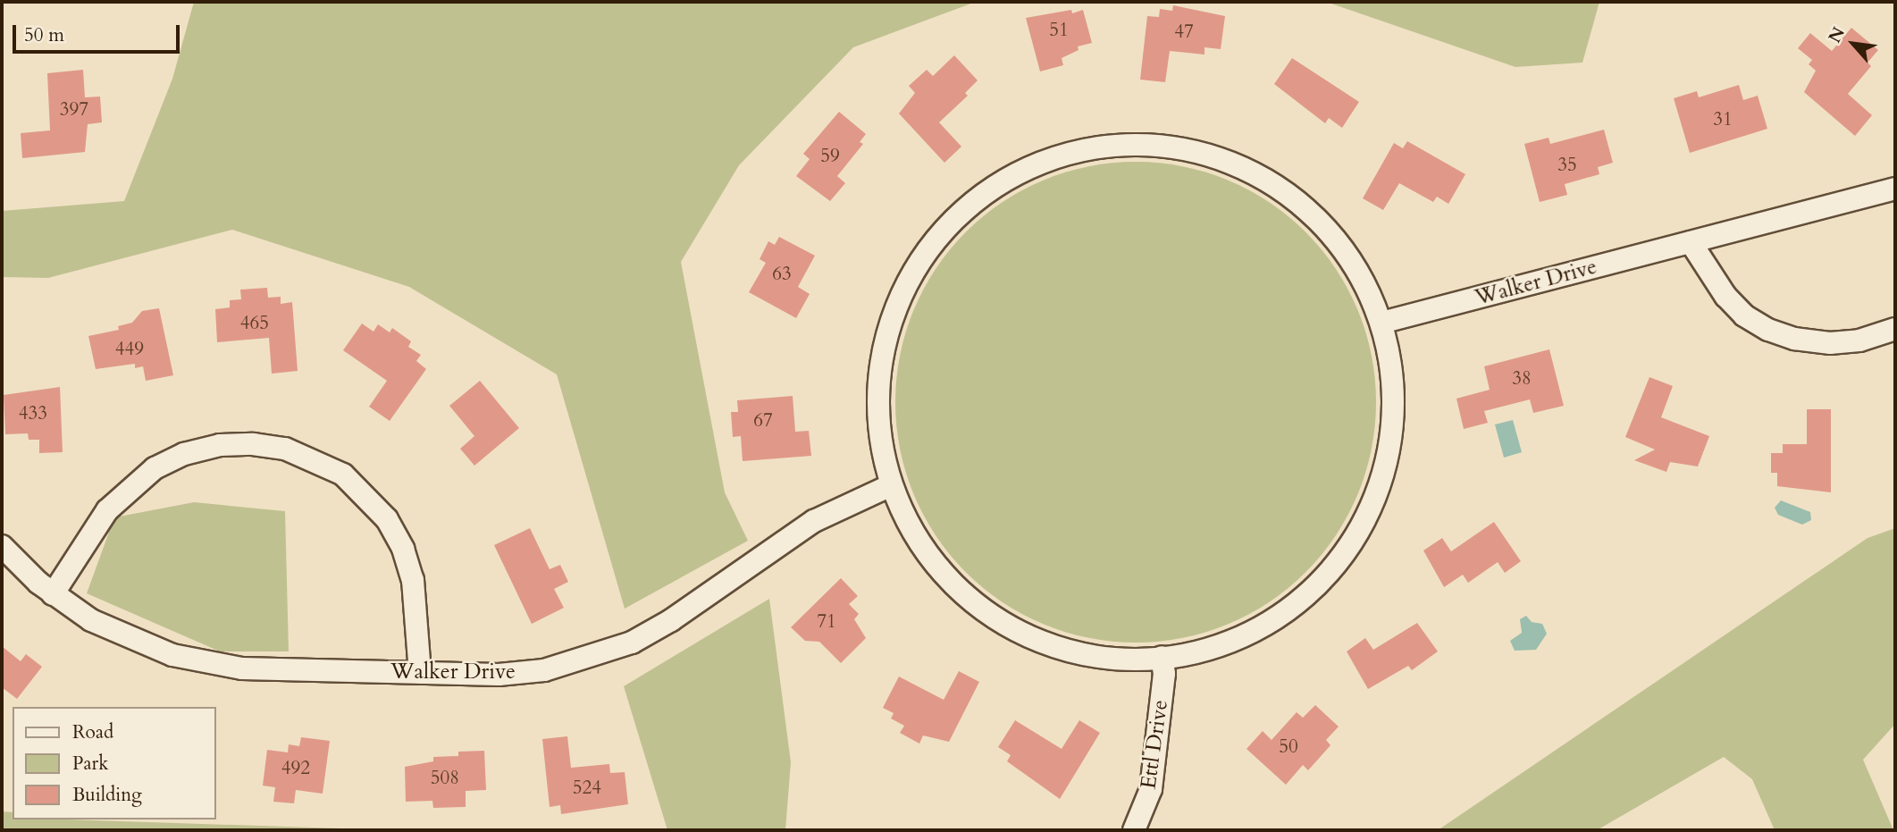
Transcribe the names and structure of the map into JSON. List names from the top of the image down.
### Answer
{
  "streets": {
    "street": ["Walker Drive", "Ettl Drive"]
  },
  "house_numbers": [
    "51",
    "47",
    "397",
    "31",
    "59",
    "35",
    "63",
    "465",
    "449",
    "38",
    "433",
    "67",
    "71",
    "50",
    "492",
    "508",
    "524"
  ],
  "legend": ["Road", "Park", "Building"],
  "scale_bar": "50 m",
  "north": "top left"
}
